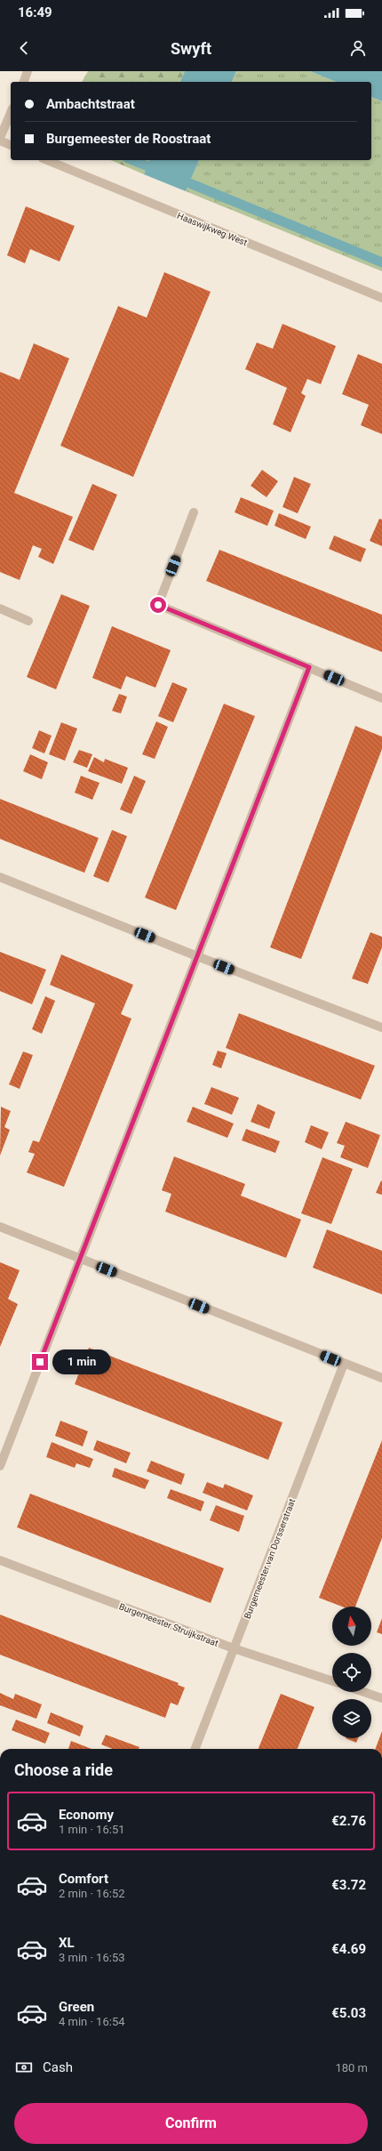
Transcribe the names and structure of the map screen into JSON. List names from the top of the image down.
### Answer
{
  "streets": {
    "street": ["Haaswijkweg West", "Burgemeester van Dorsserstraat", "Burgemeester Struijkstraat"]
  },
  "crossings": [
    ["Burgemeester van Dorsserstraat", "Burgemeester Struijkstraat"]
  ],
  "north": "top",
  "page": {
    "status": "16:49",
    "header": "Swyft",
    "banner": ["Ambachtstraat", "Burgemeester de Roostraat"],
    "bubble": "1 min",
    "heading": "Choose a ride",
    "list": [
      {
        "name": "Economy",
        "note": "1 min · 16:51",
        "value": "€2.76"
      },
      {
        "name": "Comfort",
        "note": "2 min · 16:52",
        "value": "€3.72"
      },
      {
        "name": "XL",
        "note": "3 min · 16:53",
        "value": "€4.69"
      },
      {
        "name": "Green",
        "note": "4 min · 16:54",
        "value": "€5.03"
      }
    ],
    "pay": ["Cash", "180 m"],
    "buttons": "Confirm"
  }
}
